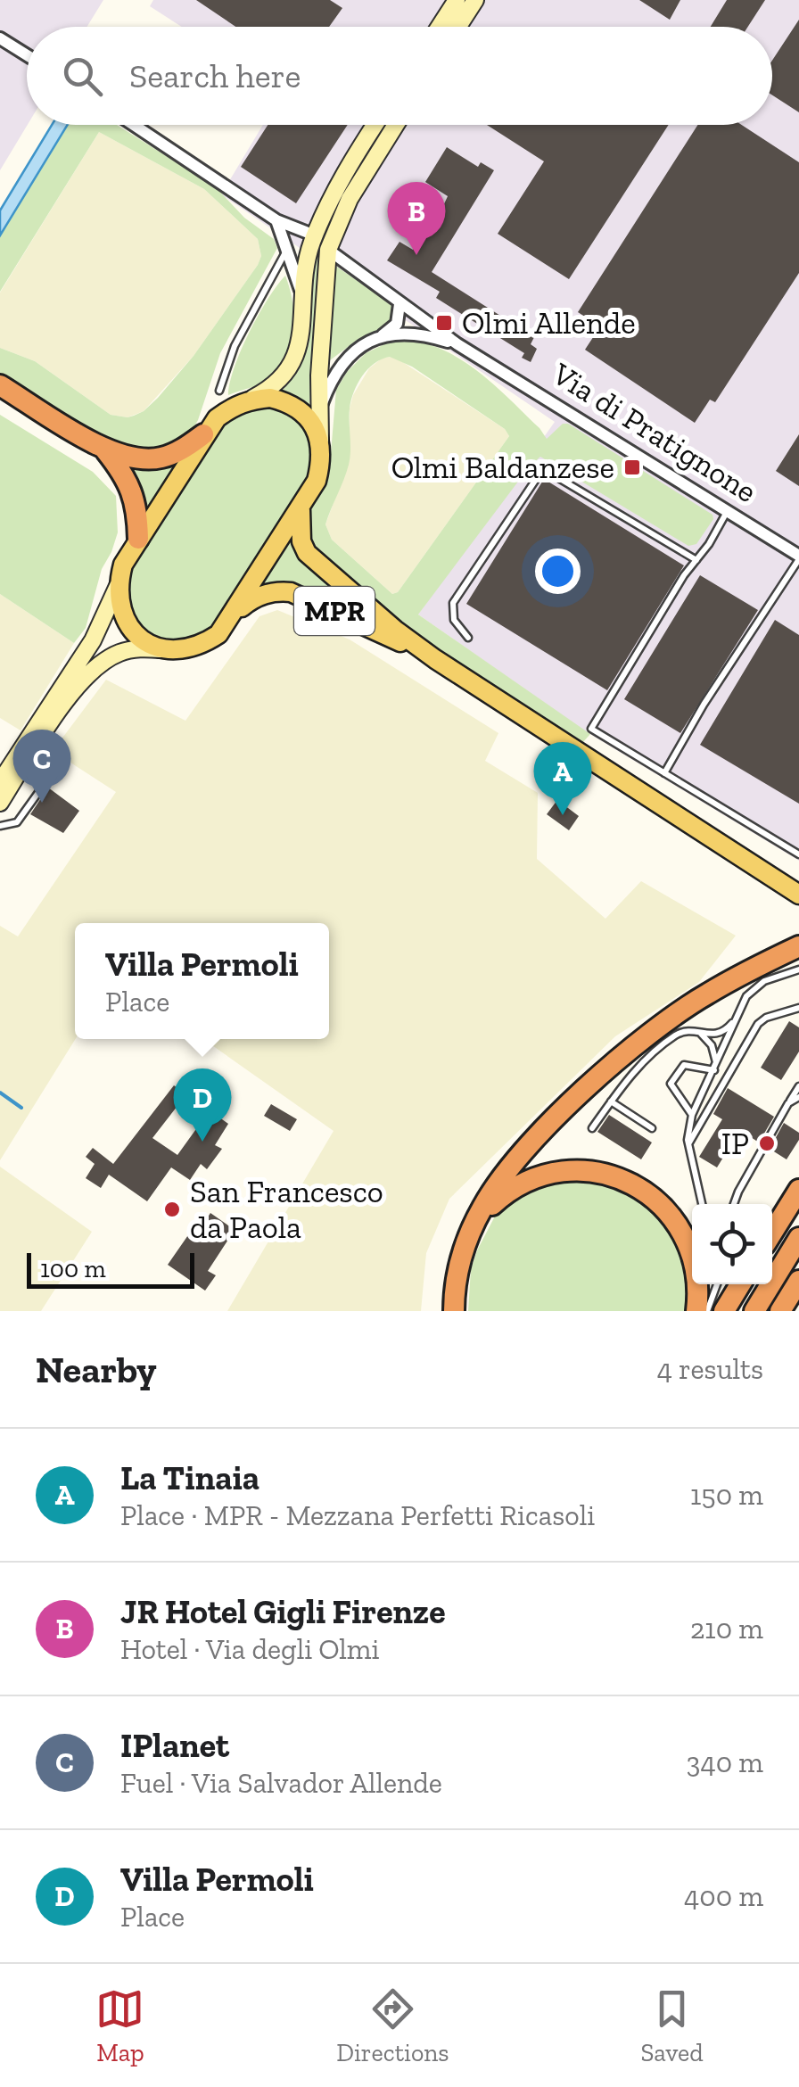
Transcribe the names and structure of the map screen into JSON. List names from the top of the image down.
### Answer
{
  "streets": {
    "main road": ["MPR"],
    "street": ["Via di Pratignone"]
  },
  "places": {
    "transit": ["Olmi Allende", "Olmi Baldanzese"],
    "other": ["IP", "San Francesco da Paola"]
  },
  "scale_bar": "100 m",
  "page": {
    "search": "Search here",
    "pins": [
      "B",
      "C",
      "A",
      "D"
    ],
    "popup": ["Villa Permoli", "Place"],
    "scale": "100 m",
    "heading": ["Nearby", "4 results"],
    "list": [
      {
        "mark": "A",
        "name": "La Tinaia",
        "note": "Place · MPR - Mezzana Perfetti Ricasoli",
        "value": "150 m"
      },
      {
        "mark": "B",
        "name": "JR Hotel Gigli Firenze",
        "note": "Hotel · Via degli Olmi",
        "value": "210 m"
      },
      {
        "mark": "C",
        "name": "IPlanet",
        "note": "Fuel · Via Salvador Allende",
        "value": "340 m"
      },
      {
        "mark": "D",
        "name": "Villa Permoli",
        "note": "Place",
        "value": "400 m"
      }
    ],
    "nav": ["Map", "Directions", "Saved"]
  }
}
